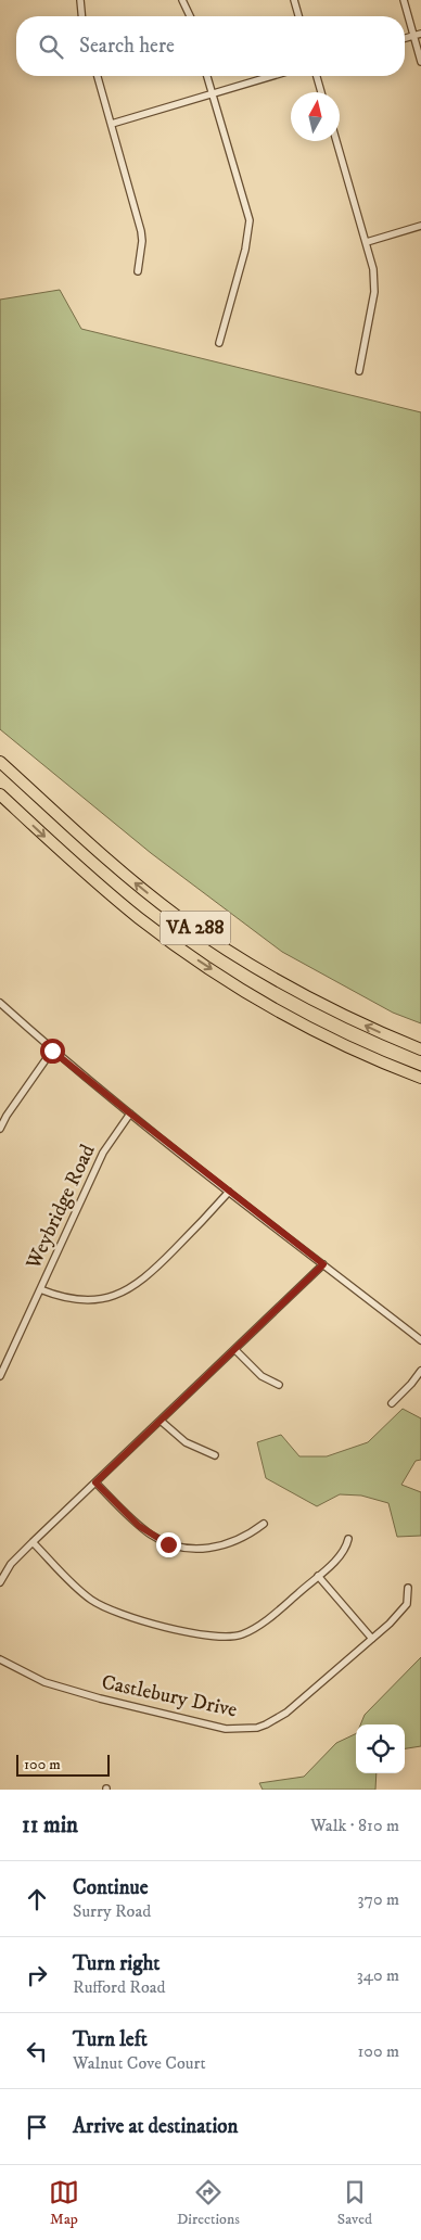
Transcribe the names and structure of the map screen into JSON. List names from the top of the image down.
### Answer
{
  "streets": {
    "highway": ["VA 288"],
    "street": ["Weybridge Road", "Castlebury Drive"]
  },
  "scale_bar": "100 m",
  "north": "top",
  "page": {
    "search": "Search here",
    "scale": "100 m",
    "heading": ["11 min", "Walk · 810 m"],
    "list": [
      ["Continue", "Surry Road", "370 m"],
      ["Turn right", "Rufford Road", "340 m"],
      ["Turn left", "Walnut Cove Court", "100 m"],
      "Arrive at destination"
    ],
    "nav": ["Map", "Directions", "Saved"]
  }
}
